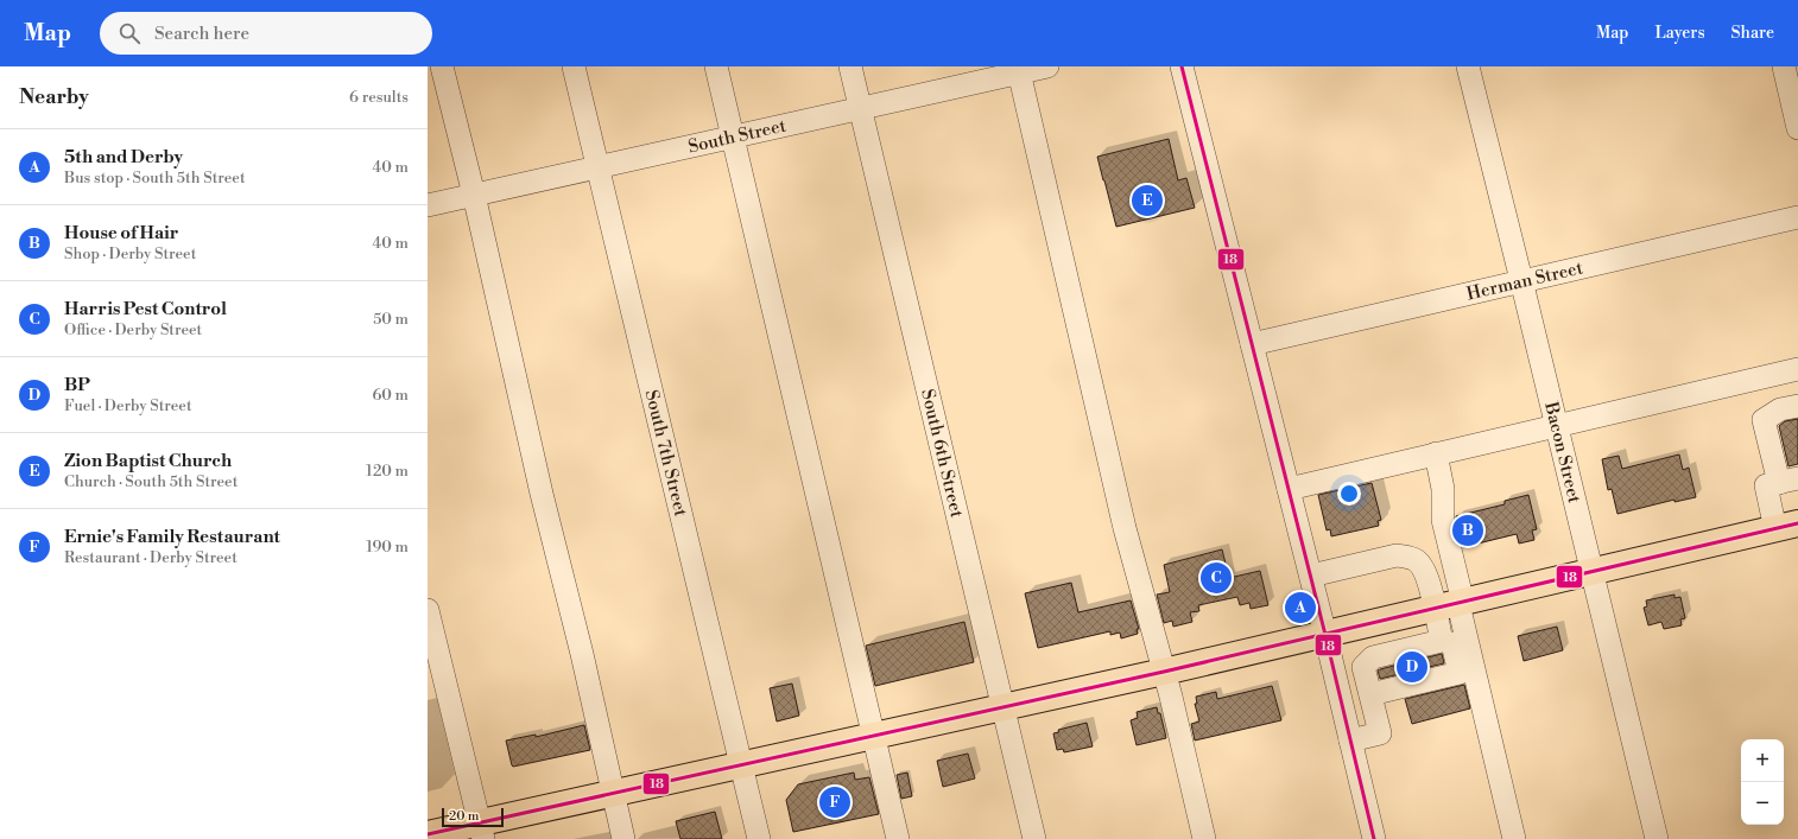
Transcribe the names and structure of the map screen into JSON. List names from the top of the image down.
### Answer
{
  "streets": {
    "street": [
      "South Street",
      "Herman Street",
      "Bacon Street",
      "South 7th Street",
      "South 6th Street"
    ]
  },
  "crossings": [
    ["South Street", "South 7th Street"],
    ["South Street", "South 6th Street"],
    ["Herman Street", "Bacon Street"]
  ],
  "lines": ["transit line 18"],
  "scale_bar": "20 m",
  "page": {
    "header": "Map",
    "search": "Search here",
    "nav": ["Map", "Layers", "Share"],
    "heading": ["Nearby", "6 results"],
    "list": [
      {
        "mark": "A",
        "name": "5th and Derby",
        "note": "Bus stop · South 5th Street",
        "value": "40 m"
      },
      {
        "mark": "B",
        "name": "House of Hair",
        "note": "Shop · Derby Street",
        "value": "40 m"
      },
      {
        "mark": "C",
        "name": "Harris Pest Control",
        "note": "Office · Derby Street",
        "value": "50 m"
      },
      {
        "mark": "D",
        "name": "BP",
        "note": "Fuel · Derby Street",
        "value": "60 m"
      },
      {
        "mark": "E",
        "name": "Zion Baptist Church",
        "note": "Church · South 5th Street",
        "value": "120 m"
      },
      {
        "mark": "F",
        "name": "Ernie's Family Restaurant",
        "note": "Restaurant · Derby Street",
        "value": "190 m"
      }
    ],
    "pins": [
      "E",
      "B",
      "C",
      "A",
      "D",
      "F"
    ],
    "map_buttons": ["+", "−"],
    "scale": "20 m"
  }
}
